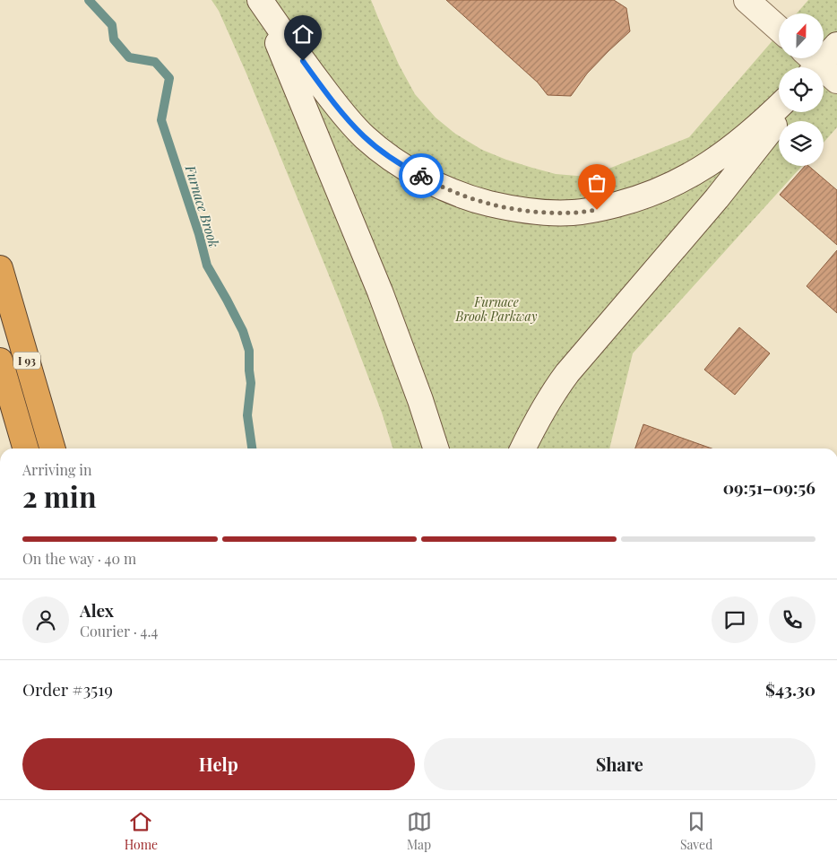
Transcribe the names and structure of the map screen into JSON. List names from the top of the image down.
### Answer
{
  "streets": {
    "highway": ["I 93"]
  },
  "water": ["Furnace Brook"],
  "parks": ["Furnace Brook Parkway"],
  "north": "top",
  "page": {
    "heading": ["2 min", "Arriving in", "09:51–09:56"],
    "panel": [
      "Alex",
      "Courier · 4.4",
      "Order #3519",
      "$43.30"
    ],
    "bar": "On the way · 40 m",
    "buttons": ["Help", "Share"],
    "tabs": ["Home", "Map", "Saved"]
  }
}
